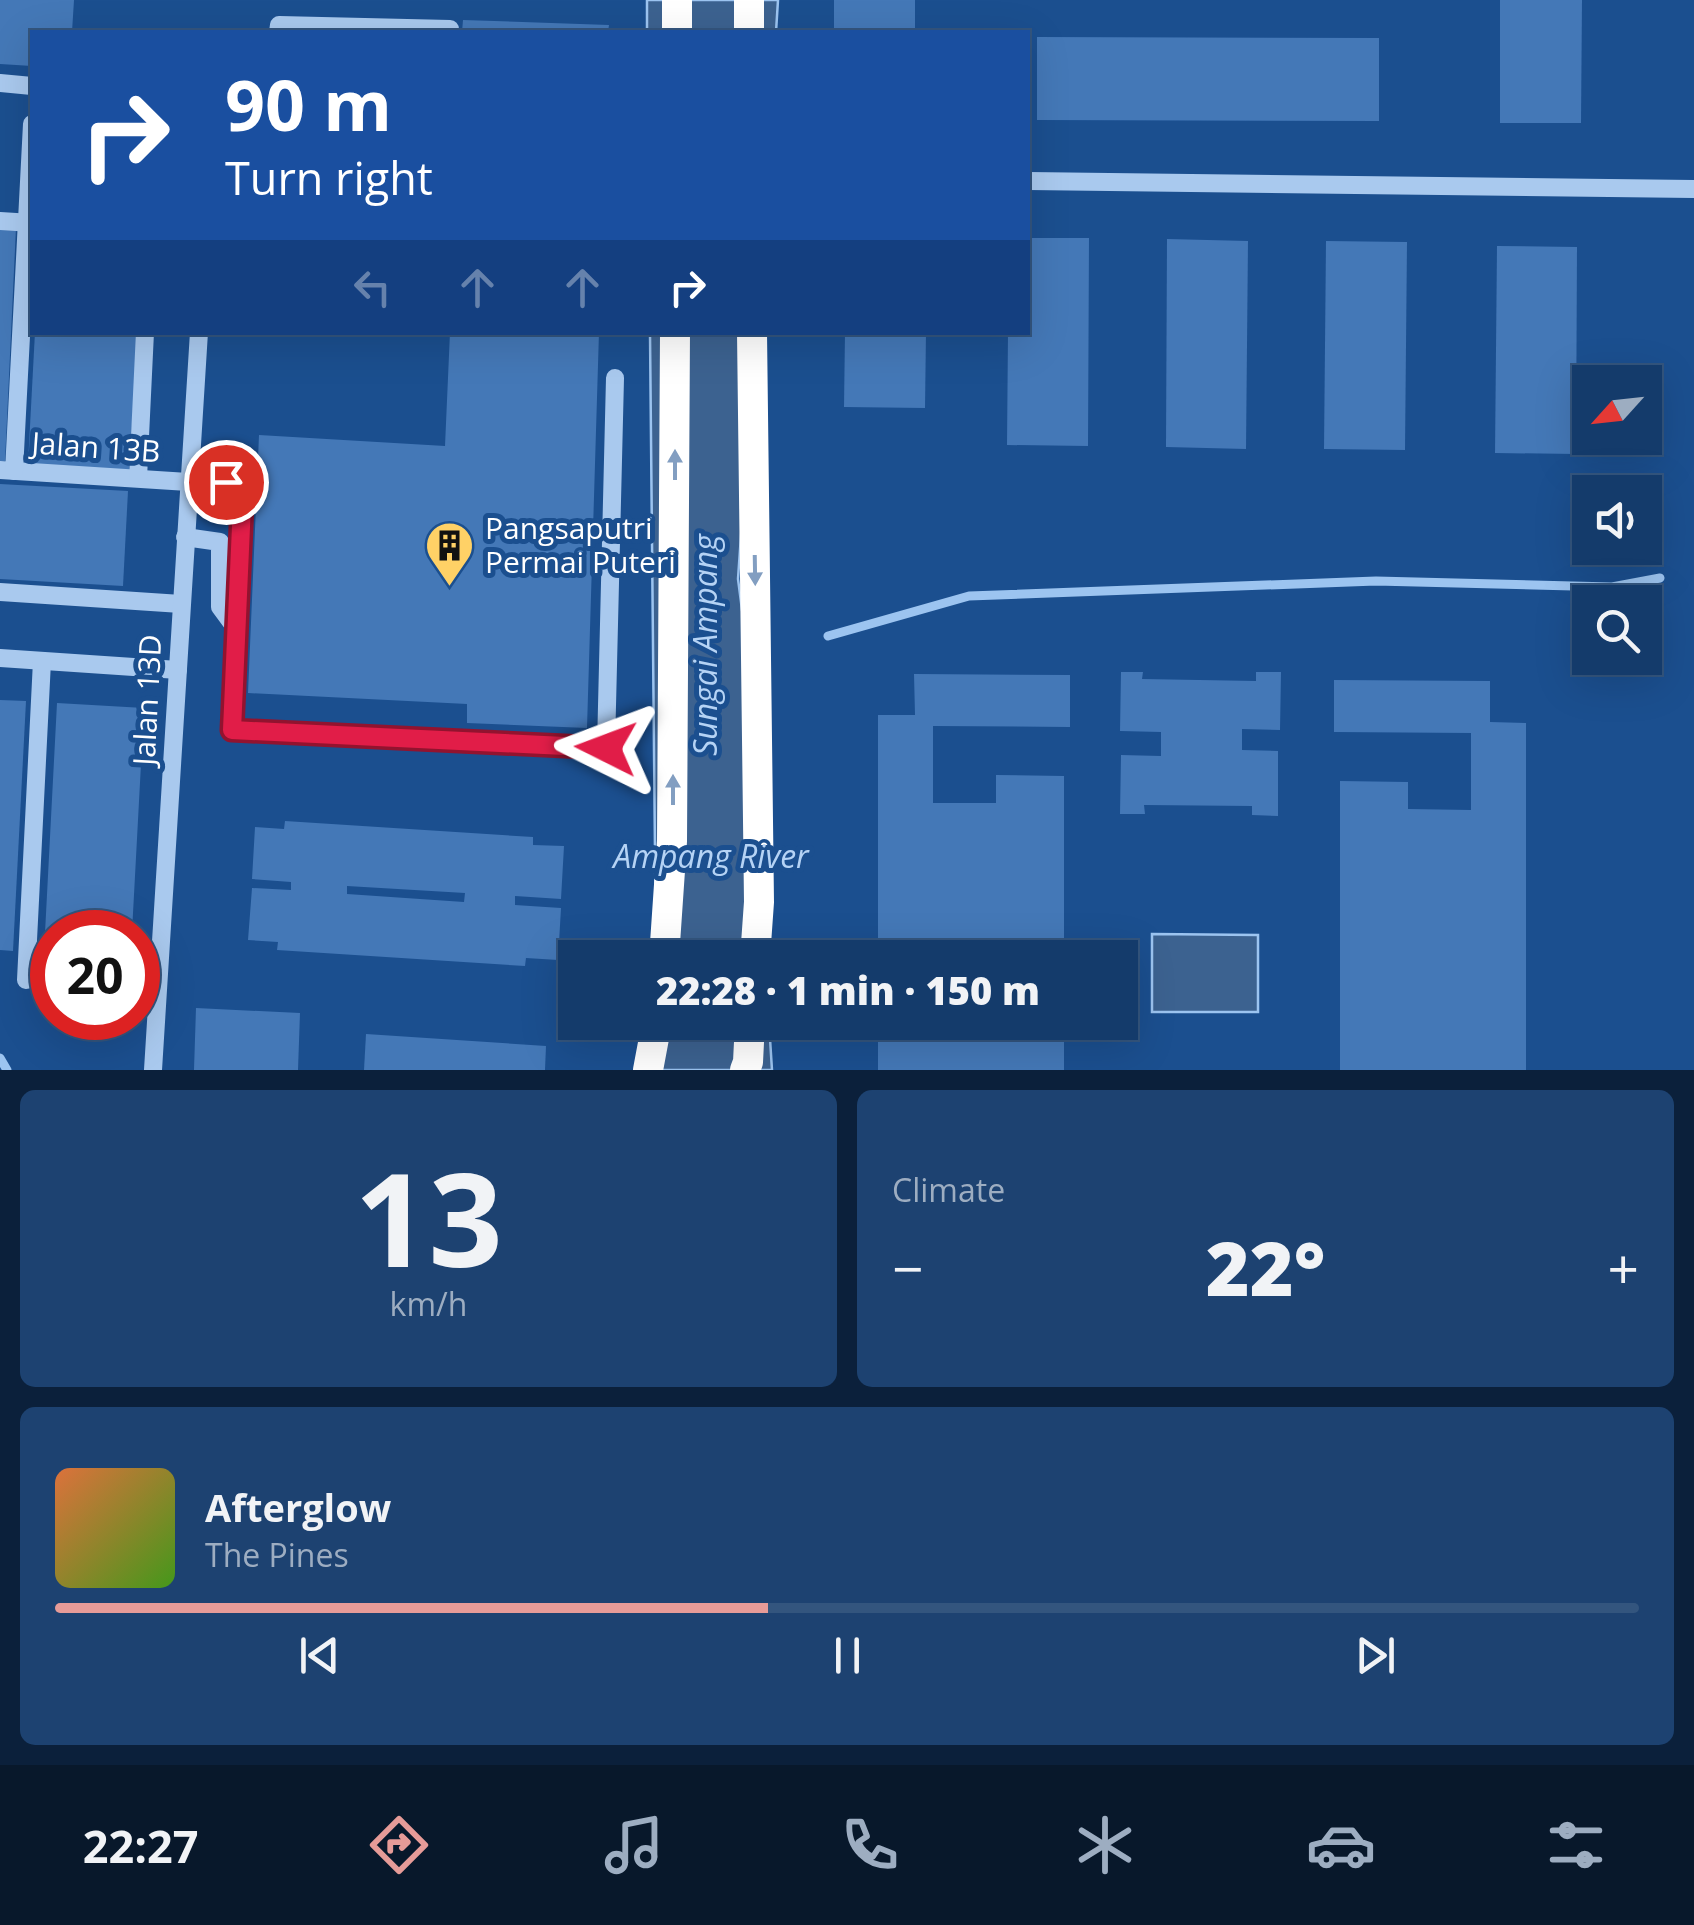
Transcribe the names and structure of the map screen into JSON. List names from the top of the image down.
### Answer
{
  "streets": {
    "street": ["Jalan 13B", "Jalan 13D"]
  },
  "crossings": [
    ["Jalan 13B", "Jalan 13D"]
  ],
  "water": ["Sungai Ampang", "Ampang River"],
  "places": {
    "building": ["Pangsaputri Permai Puteri"]
  },
  "north": "bottom left",
  "page": {
    "turn": ["90 m", "Turn right"],
    "limit": "20",
    "trip": "22:28 · 1 min · 150 m",
    "tile": [
      ["13", "km/h"],
      "Climate"
    ],
    "heat": ["−", "22°", "+"],
    "song": ["Afterglow", "The Pines"],
    "tabs": "22:27"
  }
}
